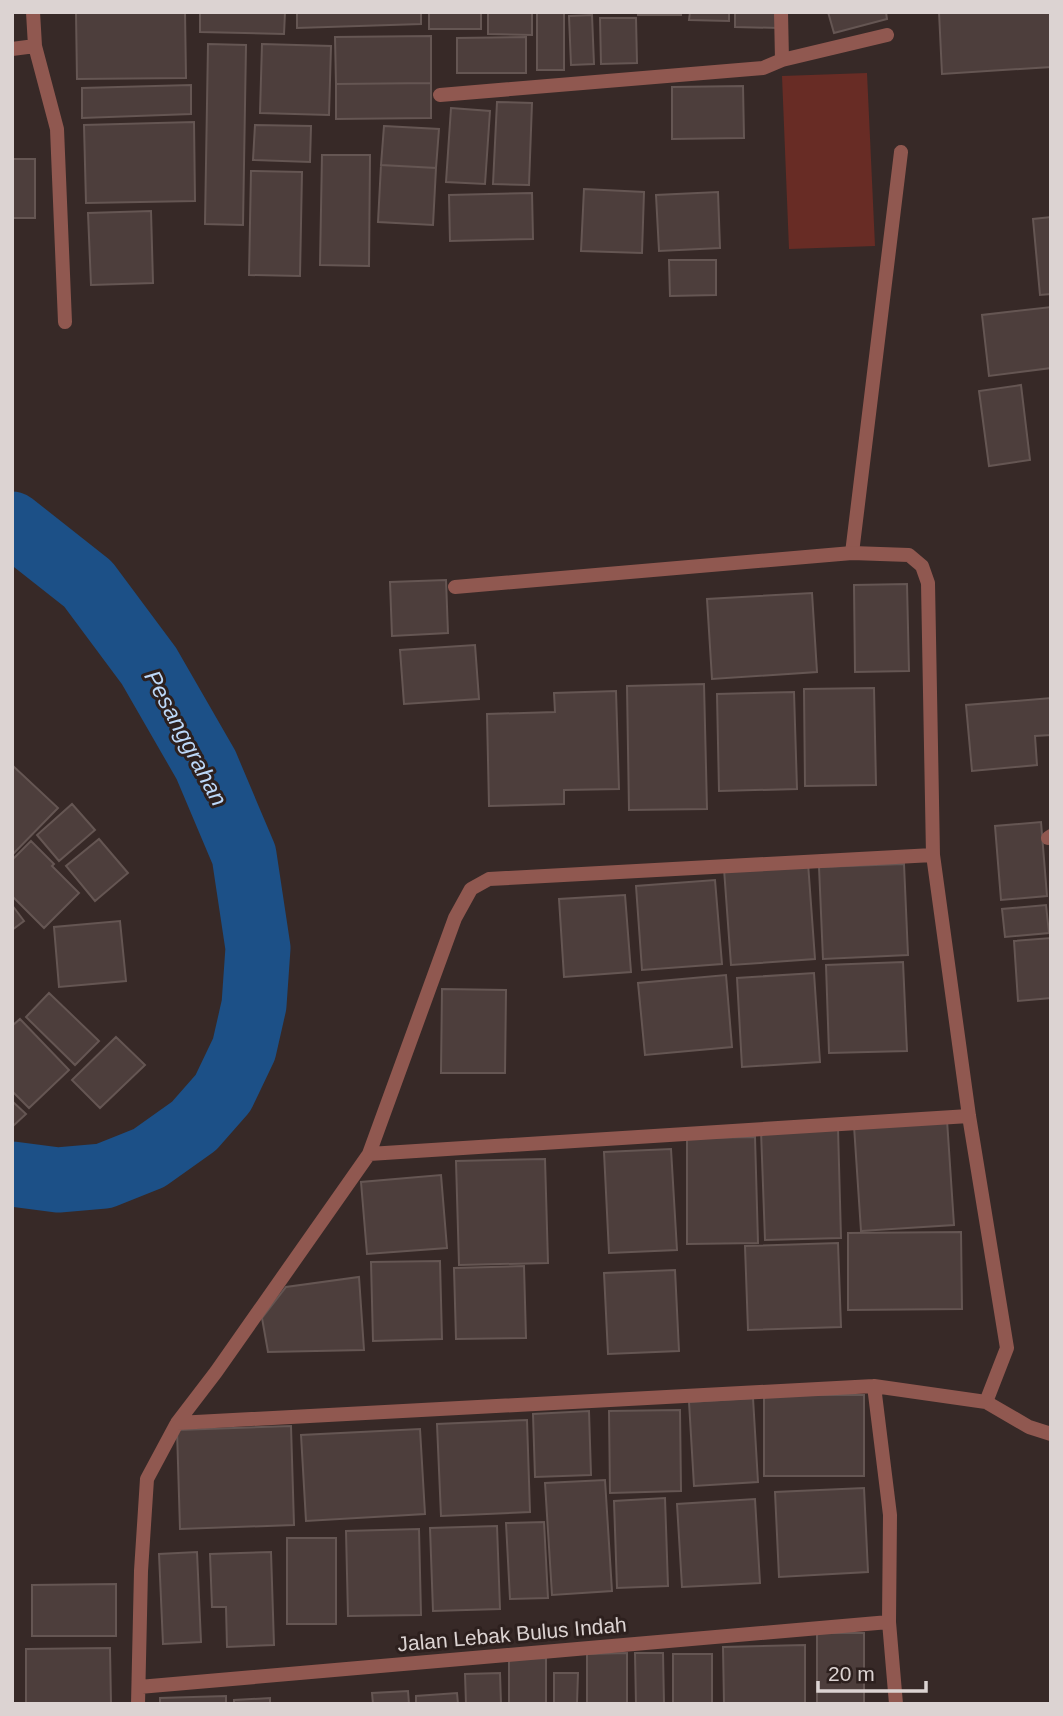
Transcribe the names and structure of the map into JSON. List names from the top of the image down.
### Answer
{
  "streets": {
    "street": ["Jalan Lebak Bulus Indah"]
  },
  "water": ["Pesanggrahan"],
  "scale_bar": "20 m"
}
